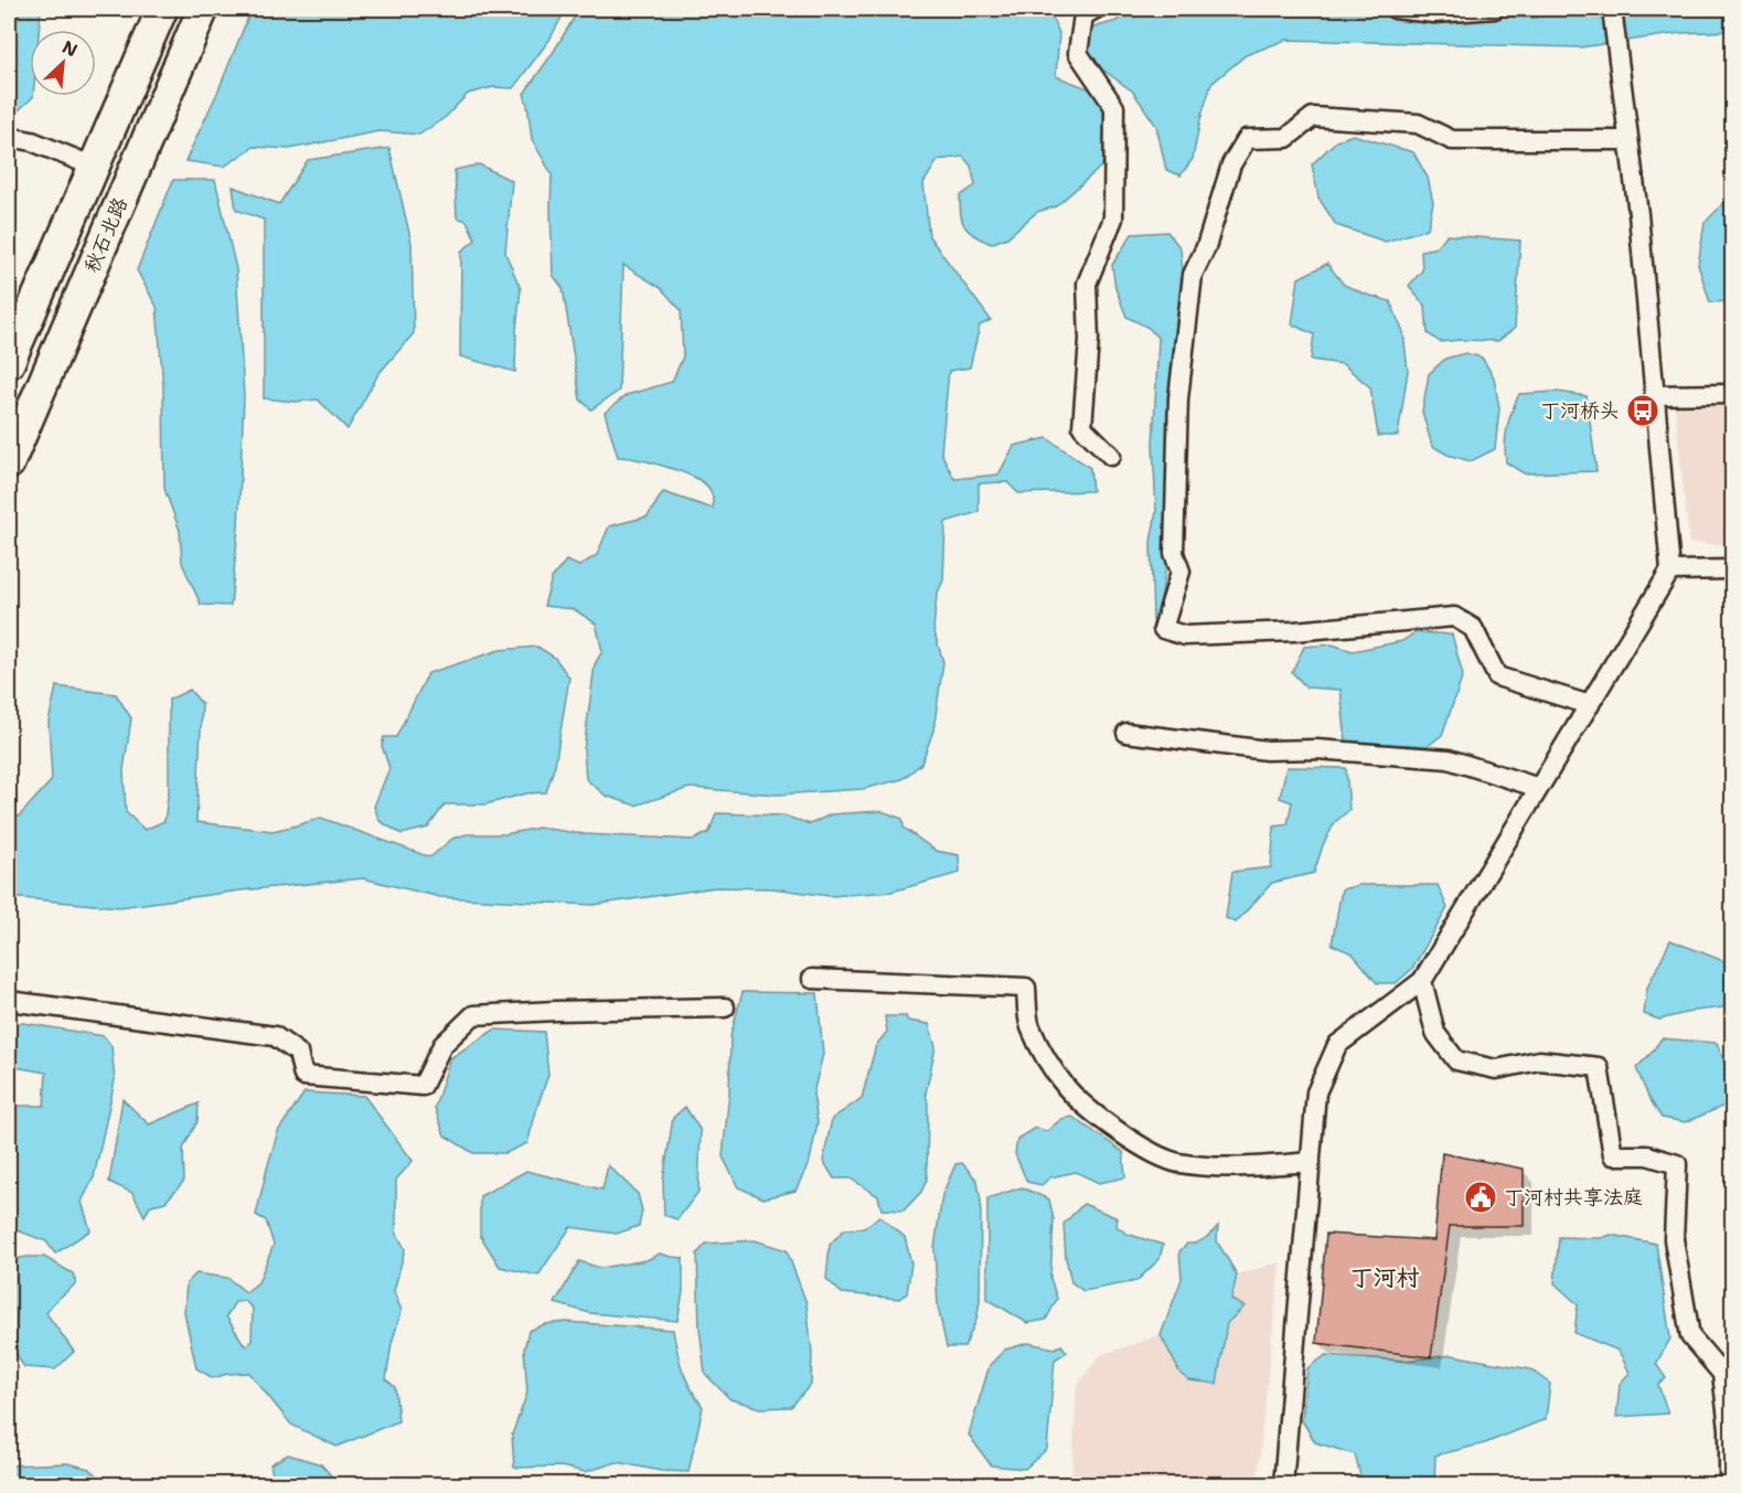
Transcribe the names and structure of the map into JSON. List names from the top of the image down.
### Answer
{
  "streets": {
    "main road": ["秋石北路"]
  },
  "districts": ["丁河村"],
  "places": {
    "bus stop": ["丁河桥头"],
    "public building": ["丁河村共享法庭"]
  },
  "north": "top right"
}
